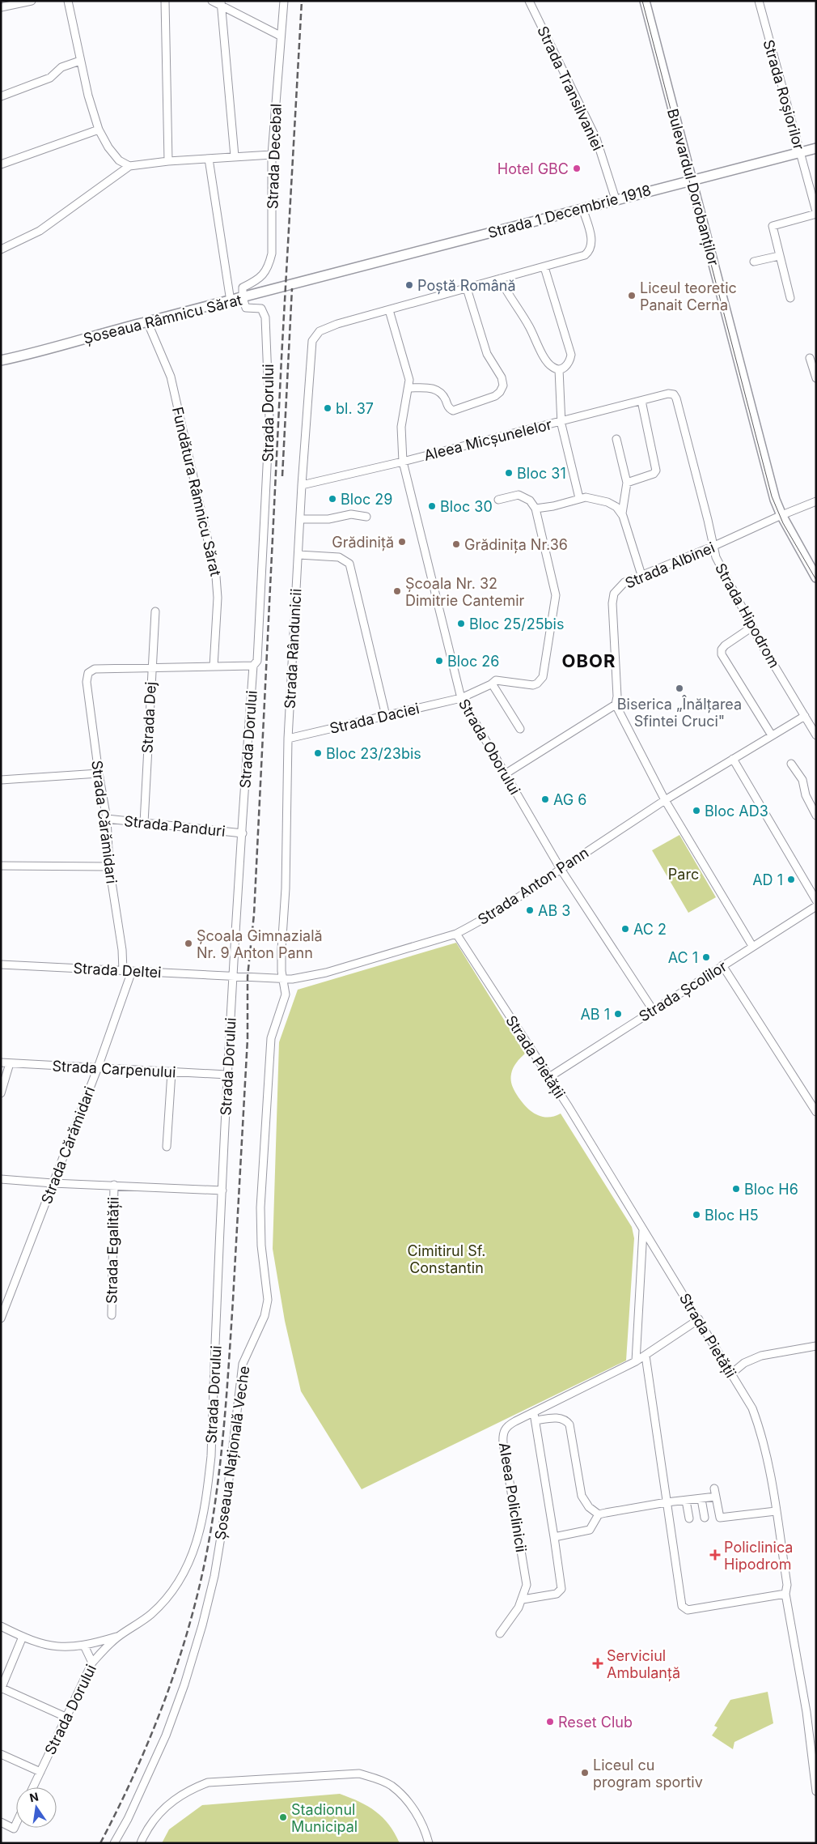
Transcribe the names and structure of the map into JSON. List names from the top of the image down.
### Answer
{
  "streets": {
    "main road": ["Bulevardul Dorobanților", "Strada 1 Decembrie 1918", "Șoseaua Râmnicu Sărat"],
    "street": [
      "Strada Transilvaniei",
      "Strada Roșiorilor",
      "Strada Decebal",
      "Strada Dorului",
      "Aleea Micșunelelor",
      "Fundătura Râmnicu Sărat",
      "Strada Albinei",
      "Strada Hipodrom",
      "Strada Rândunicii",
      "Strada Dej",
      "Strada Daciei",
      "Strada Oborului",
      "Strada Cărămidari",
      "Strada Panduri",
      "Strada Anton Pann",
      "Strada Deltei",
      "Strada Școlilor",
      "Strada Pietății",
      "Strada Carpenului",
      "Strada Egalității",
      "Șoseaua Națională Veche",
      "Aleea Policlinicii"
    ]
  },
  "crossings": [
    ["Strada Transilvaniei", "Strada 1 Decembrie 1918"],
    ["Strada Roșiorilor", "Strada 1 Decembrie 1918"],
    ["Strada Decebal", "Șoseaua Râmnicu Sărat"],
    ["Strada Decebal", "Strada Dorului"],
    ["Bulevardul Dorobanților", "Strada 1 Decembrie 1918"],
    ["Bulevardul Dorobanților", "Strada Albinei"],
    ["Strada 1 Decembrie 1918", "Șoseaua Râmnicu Sărat"],
    ["Șoseaua Râmnicu Sărat", "Strada Dorului"],
    ["Șoseaua Râmnicu Sărat", "Fundătura Râmnicu Sărat"],
    ["Strada Dorului", "Strada Panduri"],
    ["Strada Dorului", "Strada Anton Pann"],
    ["Strada Dorului", "Strada Deltei"],
    ["Strada Dorului", "Strada Carpenului"],
    ["Aleea Micșunelelor", "Strada Hipodrom"],
    ["Aleea Micșunelelor", "Strada Rândunicii"],
    ["Aleea Micșunelelor", "Strada Oborului"],
    ["Strada Albinei", "Strada Hipodrom"],
    ["Strada Hipodrom", "Strada Anton Pann"],
    ["Strada Rândunicii", "Strada Daciei"],
    ["Strada Rândunicii", "Strada Oborului"],
    ["Strada Rândunicii", "Strada Anton Pann"],
    ["Strada Rândunicii", "Șoseaua Națională Veche"],
    ["Strada Dej", "Strada Cărămidari"],
    ["Strada Dej", "Strada Panduri"],
    ["Strada Daciei", "Strada Oborului"],
    ["Strada Oborului", "Strada Anton Pann"],
    ["Strada Oborului", "Strada Școlilor"],
    ["Strada Cărămidari", "Strada Panduri"],
    ["Strada Cărămidari", "Strada Deltei"],
    ["Strada Cărămidari", "Strada Carpenului"],
    ["Strada Anton Pann", "Strada Deltei"],
    ["Strada Anton Pann", "Strada Pietății"],
    ["Strada Anton Pann", "Șoseaua Națională Veche"],
    ["Strada Școlilor", "Strada Pietății"],
    ["Strada Pietății", "Aleea Policlinicii"]
  ],
  "districts": ["OBOR"],
  "parks": ["Parc", "Cimitirul Sf. Constantin"],
  "places": {
    "other": [
      "Hotel GBC",
      "Poștă Română",
      "Liceul teoretic Panait Cerna",
      "bl. 37",
      "Bloc 31",
      "Bloc 29",
      "Bloc 30",
      "Grădiniță",
      "Grădinița Nr.36",
      "Școala Nr. 32 Dimitrie Cantemir",
      "Bloc 25/25bis",
      "Bloc 26",
      "Biserica „Înălțarea Sfintei Cruci\"",
      "Bloc 23/23bis",
      "AG 6",
      "Bloc AD3",
      "AD 1",
      "AB 3",
      "AC 2",
      "Școala Gimnazială Nr. 9 Anton Pann",
      "AC 1",
      "AB 1",
      "Bloc H6",
      "Bloc H5",
      "Reset Club",
      "Liceul cu program sportiv",
      "Stadionul Municipal"
    ],
    "health": ["Policlinica Hipodrom", "Serviciul Ambulanță"]
  },
  "north": "top"
}
